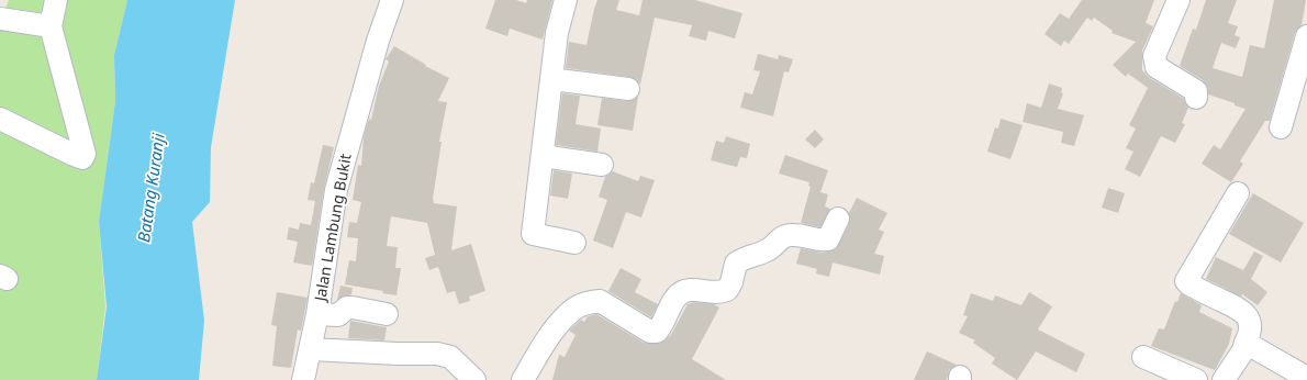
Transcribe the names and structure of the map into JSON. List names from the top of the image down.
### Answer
{
  "streets": {
    "street": ["Jalan Lambung Bukit"]
  },
  "water": ["Batang Kuranji"]
}
